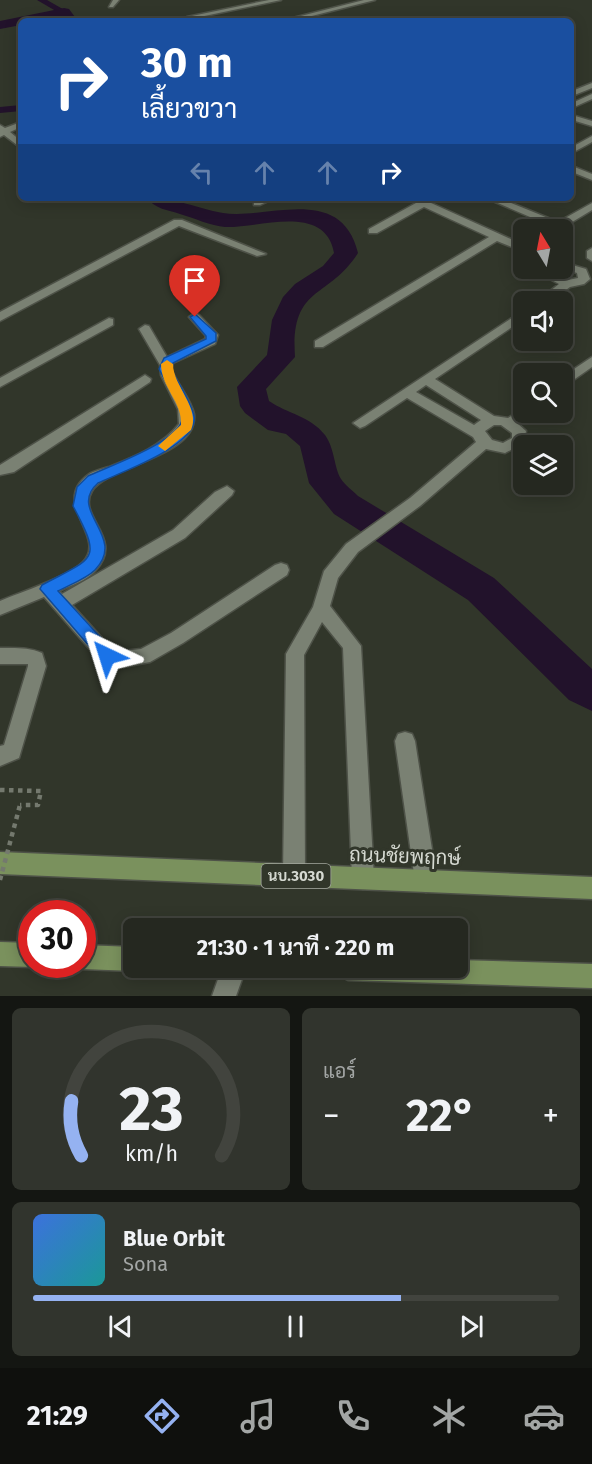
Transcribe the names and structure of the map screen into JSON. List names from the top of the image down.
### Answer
{
  "streets": {
    "main road": ["ถนนชัยพฤกษ์", "นบ.3030"]
  },
  "north": "top",
  "page": {
    "turn": ["30 m", "เลี้ยวขวา"],
    "limit": "30",
    "trip": "21:30 · 1 นาที · 220 m",
    "tile": "แอร์",
    "heat": ["−", "22°", "+"],
    "song": ["Blue Orbit", "Sona"],
    "tabs": "21:29",
    "gauge": ["23", "km/h"]
  }
}
